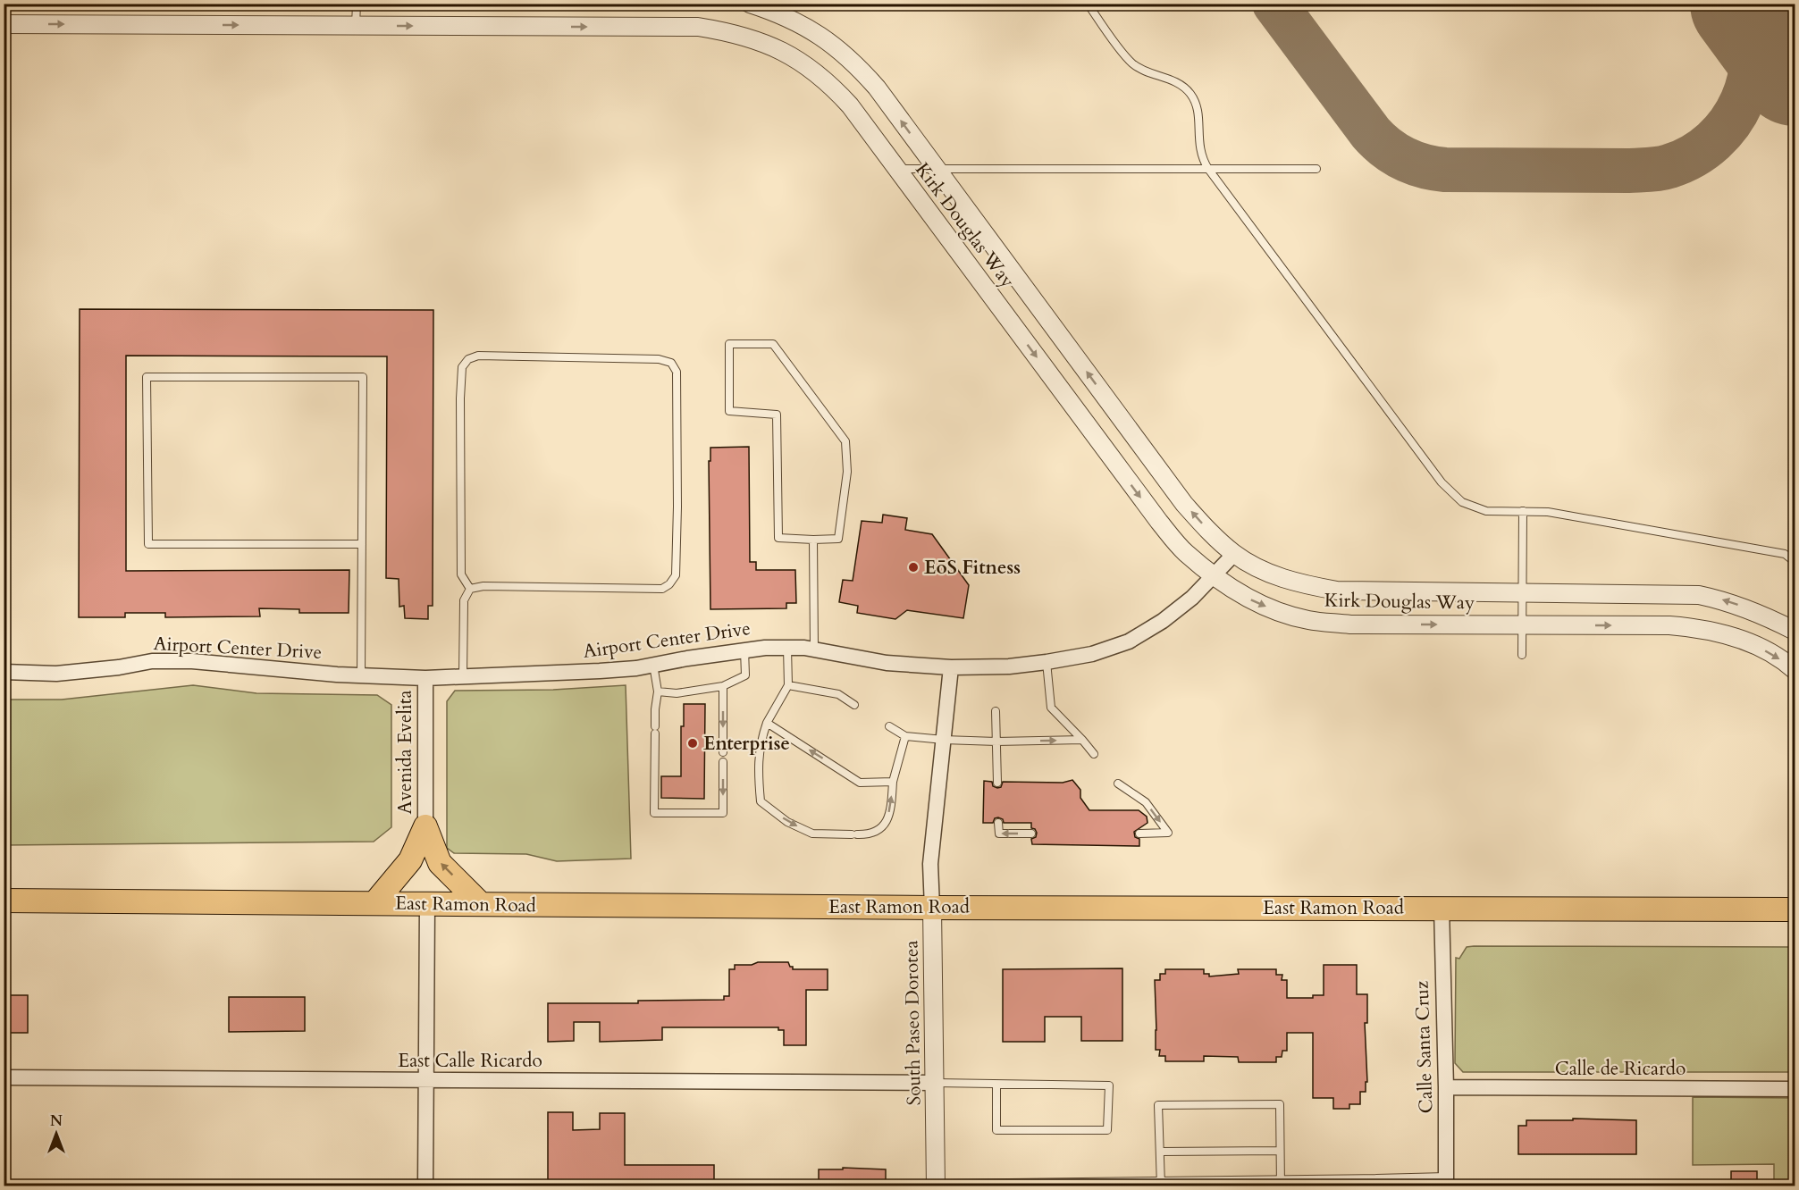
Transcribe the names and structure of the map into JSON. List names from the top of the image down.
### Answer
{
  "streets": {
    "main road": ["East Ramon Road"],
    "street": [
      "Kirk Douglas Way",
      "Airport Center Drive",
      "Avenida Evelita",
      "South Paseo Dorotea",
      "Calle Santa Cruz",
      "East Calle Ricardo",
      "Calle de Ricardo"
    ]
  },
  "crossings": [
    ["Kirk Douglas Way", "Airport Center Drive"],
    ["Airport Center Drive", "Avenida Evelita"],
    ["Airport Center Drive", "South Paseo Dorotea"],
    ["East Ramon Road", "South Paseo Dorotea"],
    ["East Ramon Road", "Calle Santa Cruz"],
    ["South Paseo Dorotea", "East Calle Ricardo"],
    ["Calle Santa Cruz", "Calle de Ricardo"]
  ],
  "places": ["EōS Fitness", "Enterprise"],
  "north": "top"
}
